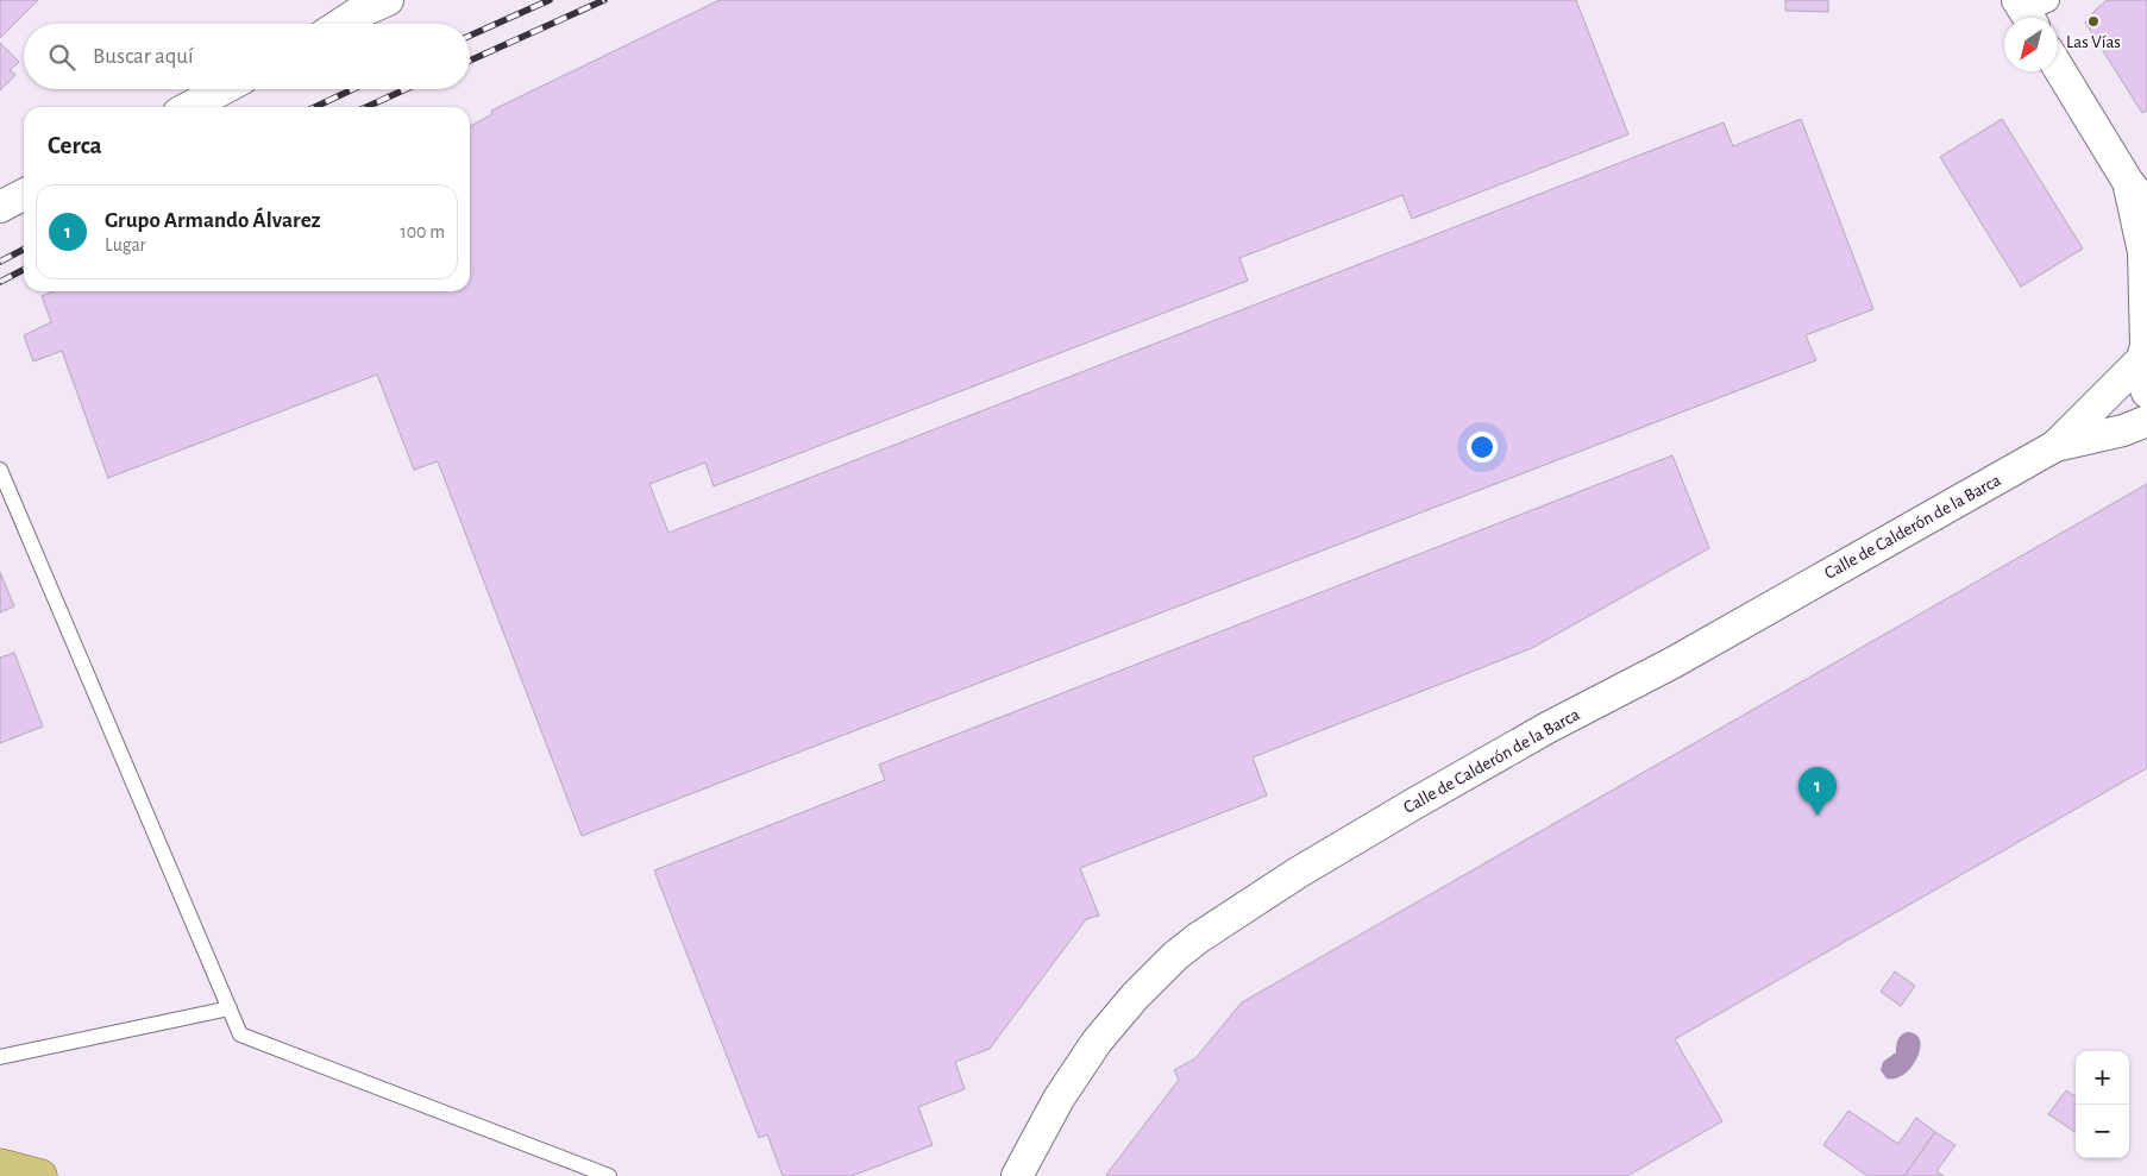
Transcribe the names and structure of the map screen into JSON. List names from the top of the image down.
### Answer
{
  "streets": {
    "street": ["Calle de Calderón de la Barca"]
  },
  "places": ["Las Vías"],
  "north": "bottom left",
  "page": {
    "search": "Buscar aquí",
    "heading": "Cerca",
    "list": [
      {
        "mark": "1",
        "name": "Grupo Armando Álvarez",
        "note": "Lugar",
        "value": "100 m"
      }
    ],
    "pins": "1",
    "map_buttons": ["+", "−"]
  }
}
